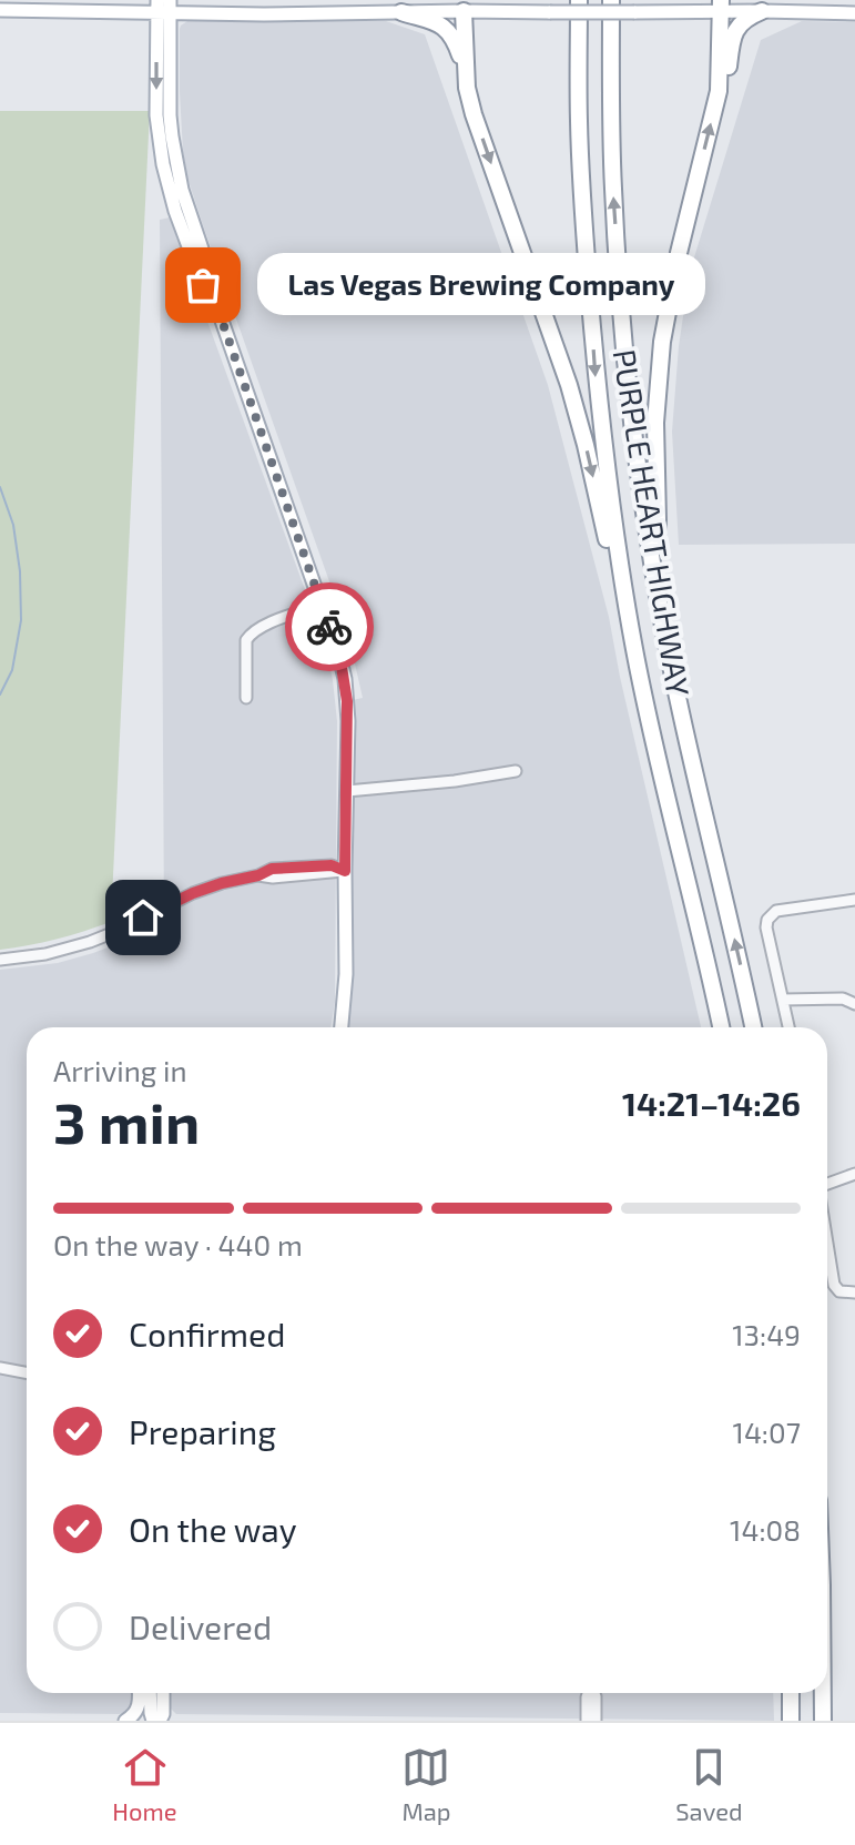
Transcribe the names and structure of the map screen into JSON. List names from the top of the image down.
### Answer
{
  "streets": {
    "highway": ["PURPLE HEART HIGHWAY"]
  },
  "places": ["Las Vegas Brewing Company"],
  "page": {
    "bubble": "Las Vegas Brewing Company",
    "heading": ["3 min", "Arriving in", "14:21–14:26"],
    "bar": "On the way · 440 m",
    "list": [
      ["Confirmed", "13:49"],
      ["Preparing", "14:07"],
      ["On the way", "14:08"],
      "Delivered"
    ],
    "tabs": ["Home", "Map", "Saved"]
  }
}
